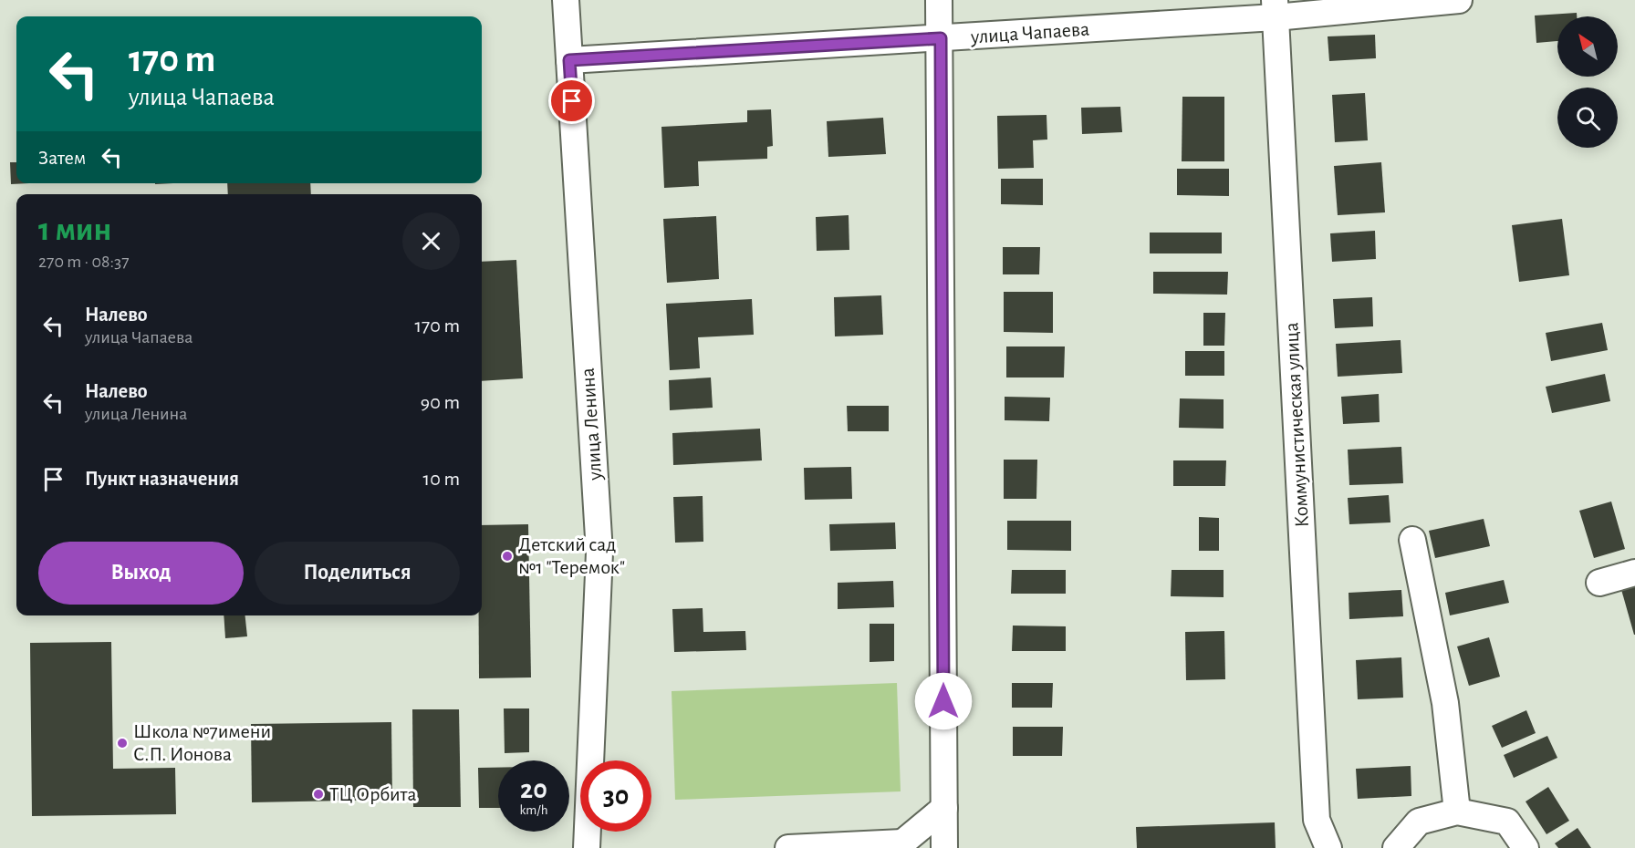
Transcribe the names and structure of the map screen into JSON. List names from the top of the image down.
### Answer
{
  "streets": {
    "street": ["улица Чапаева", "улица Ленина", "Коммунистическая улица"]
  },
  "crossings": [
    ["улица Чапаева", "улица Ленина"],
    ["улица Чапаева", "Коммунистическая улица"]
  ],
  "places": ["Детский сад №1 \"Теремок\"", "Школа №7имени С.П. Ионова", "ТЦ Орбита"],
  "north": "top left",
  "page": {
    "turn": ["170 m", "улица Чапаева"],
    "then": "Затем",
    "heading": ["1 мин", "270 m · 08:37"],
    "list": [
      {
        "name": "Налево",
        "note": "улица Чапаева",
        "value": "170 m"
      },
      {
        "name": "Налево",
        "note": "улица Ленина",
        "value": "90 m"
      },
      {
        "name": "Пункт назначения",
        "value": "10 m"
      }
    ],
    "buttons": ["Выход", "Поделиться"],
    "speed": "20 km/h",
    "limit": "30"
  }
}
